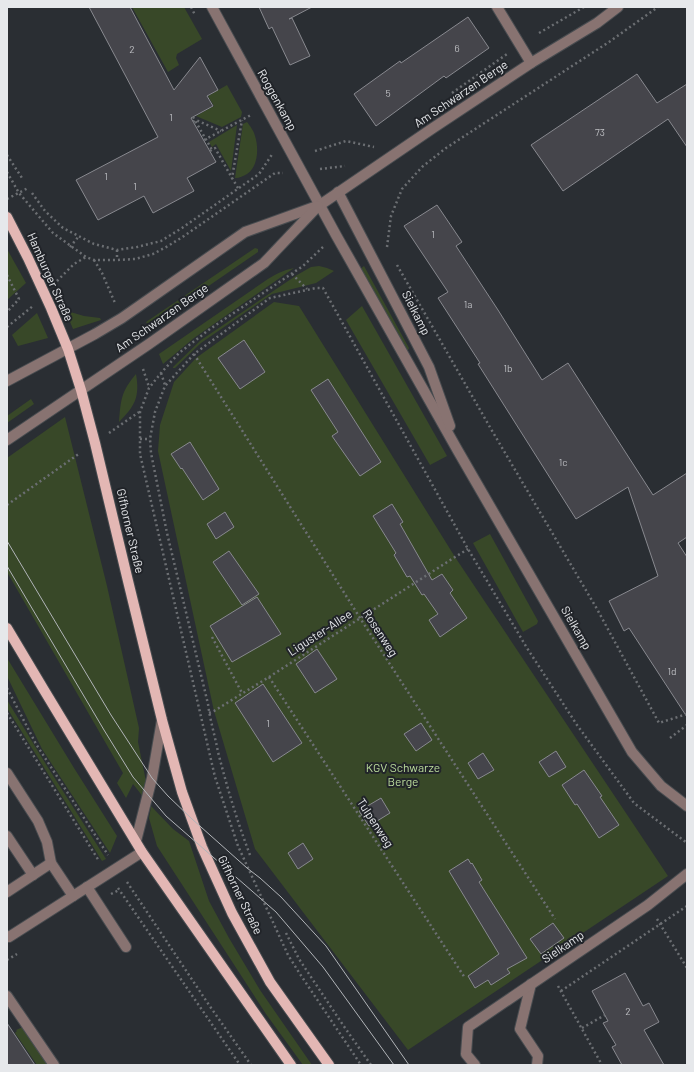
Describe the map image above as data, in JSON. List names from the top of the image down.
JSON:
{
  "streets": {
    "main road": ["Hamburger Straße", "Gifhorner Straße"],
    "street": ["Am Schwarzen Berge", "Roggenkamp", "Sielkamp"],
    "path": ["Liguster-Allee", "Rosenweg", "Tulpenweg"]
  },
  "crossings": [
    ["Am Schwarzen Berge", "Roggenkamp"],
    ["Am Schwarzen Berge", "Hamburger Straße"],
    ["Am Schwarzen Berge", "Sielkamp"],
    ["Am Schwarzen Berge", "Gifhorner Straße"],
    ["Roggenkamp", "Sielkamp"],
    ["Hamburger Straße", "Gifhorner Straße"],
    ["Liguster-Allee", "Rosenweg"],
    ["Liguster-Allee", "Tulpenweg"]
  ],
  "parks": ["KGV Schwarze Berge"],
  "house_numbers": [
    "6",
    "2",
    "5",
    "1",
    "73",
    "1",
    "1",
    "1",
    "1a",
    "1b",
    "1c",
    "1d",
    "1",
    "2"
  ]
}
